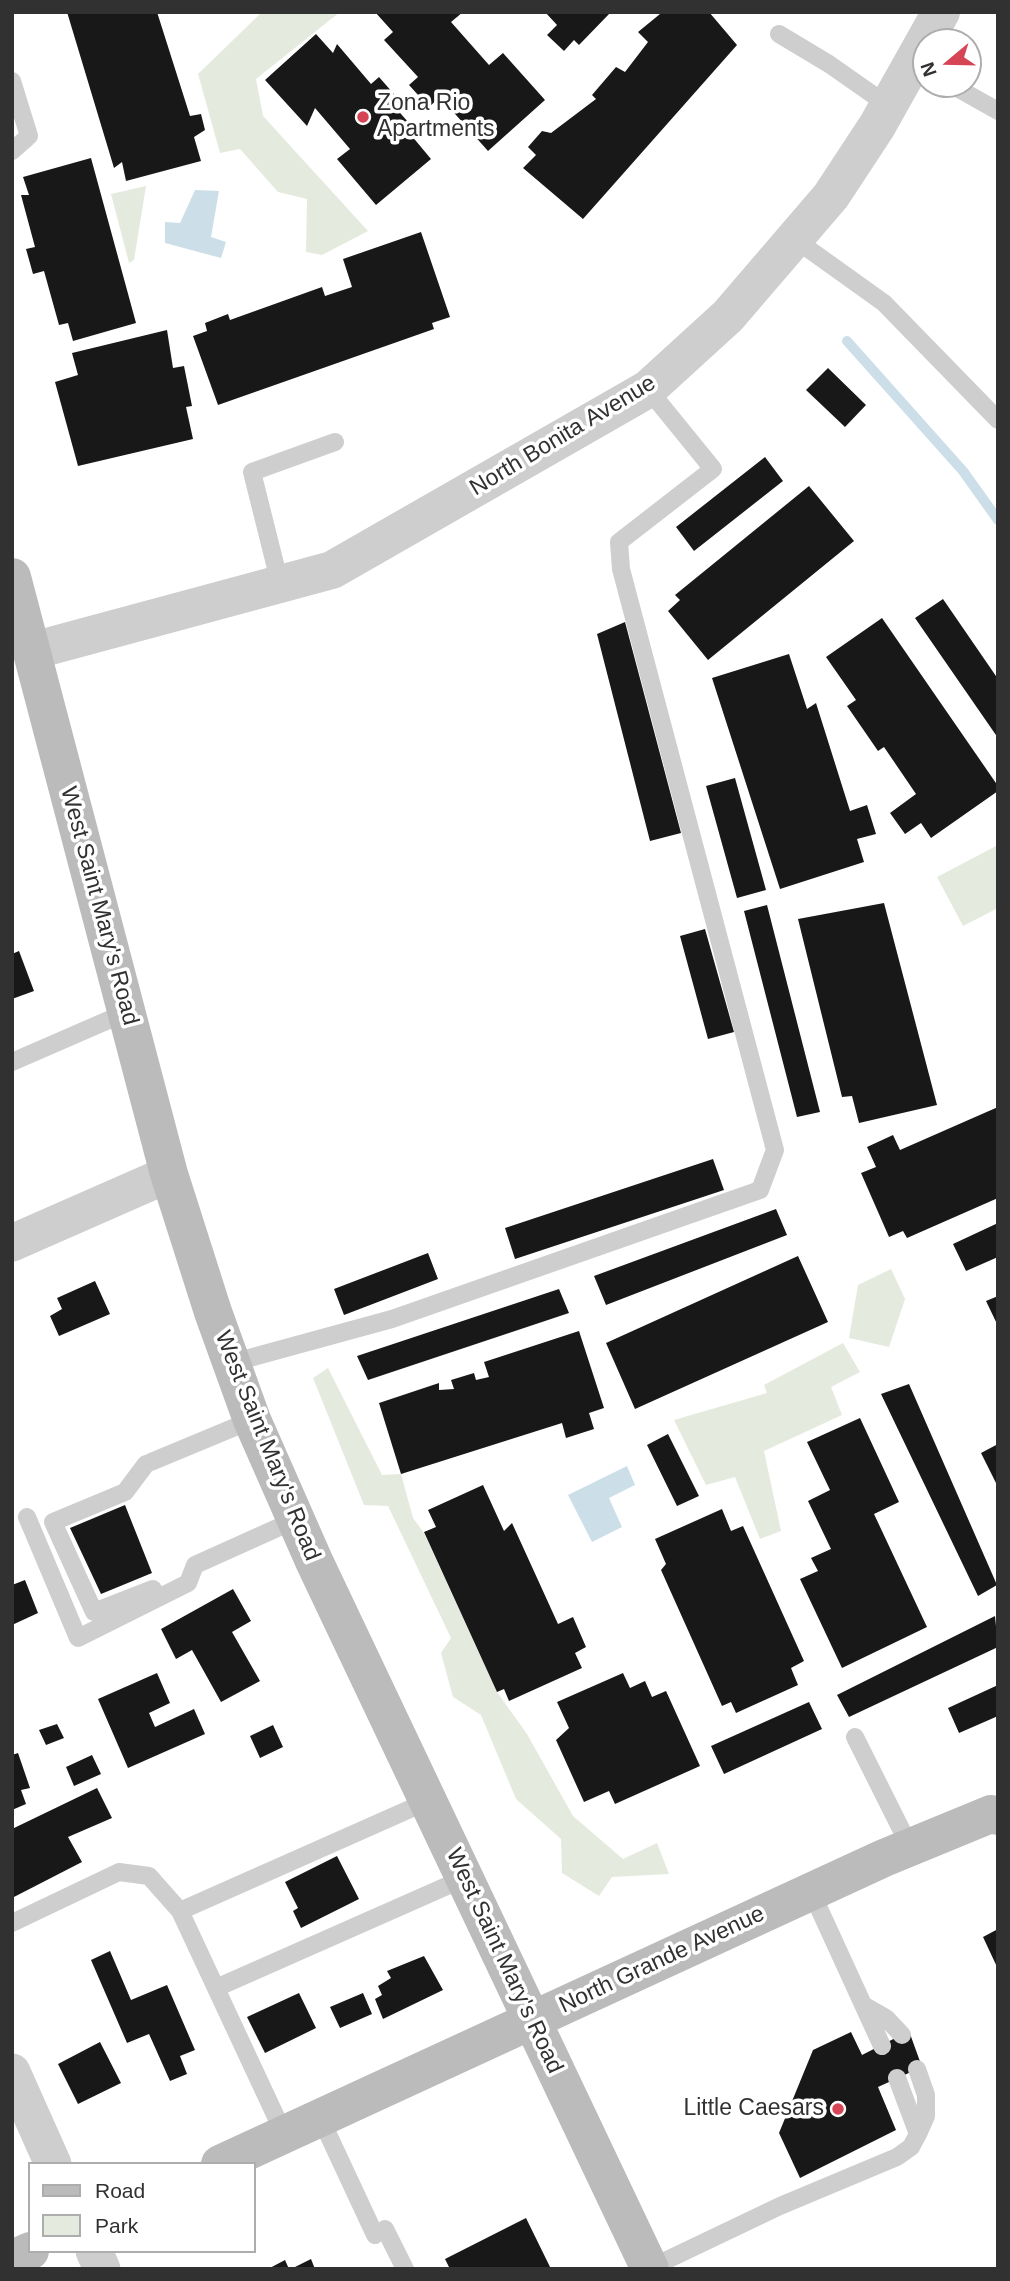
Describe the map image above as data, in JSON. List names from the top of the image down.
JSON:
{
  "streets": {
    "main road": ["West Saint Mary's Road", "North Grande Avenue"],
    "street": ["North Bonita Avenue"]
  },
  "crossings": [
    ["North Bonita Avenue", "West Saint Mary's Road"],
    ["West Saint Mary's Road", "North Grande Avenue"]
  ],
  "places": ["Zona Rio Apartments", "Little Caesars"],
  "legend": ["Road", "Park"],
  "north": "left"
}
